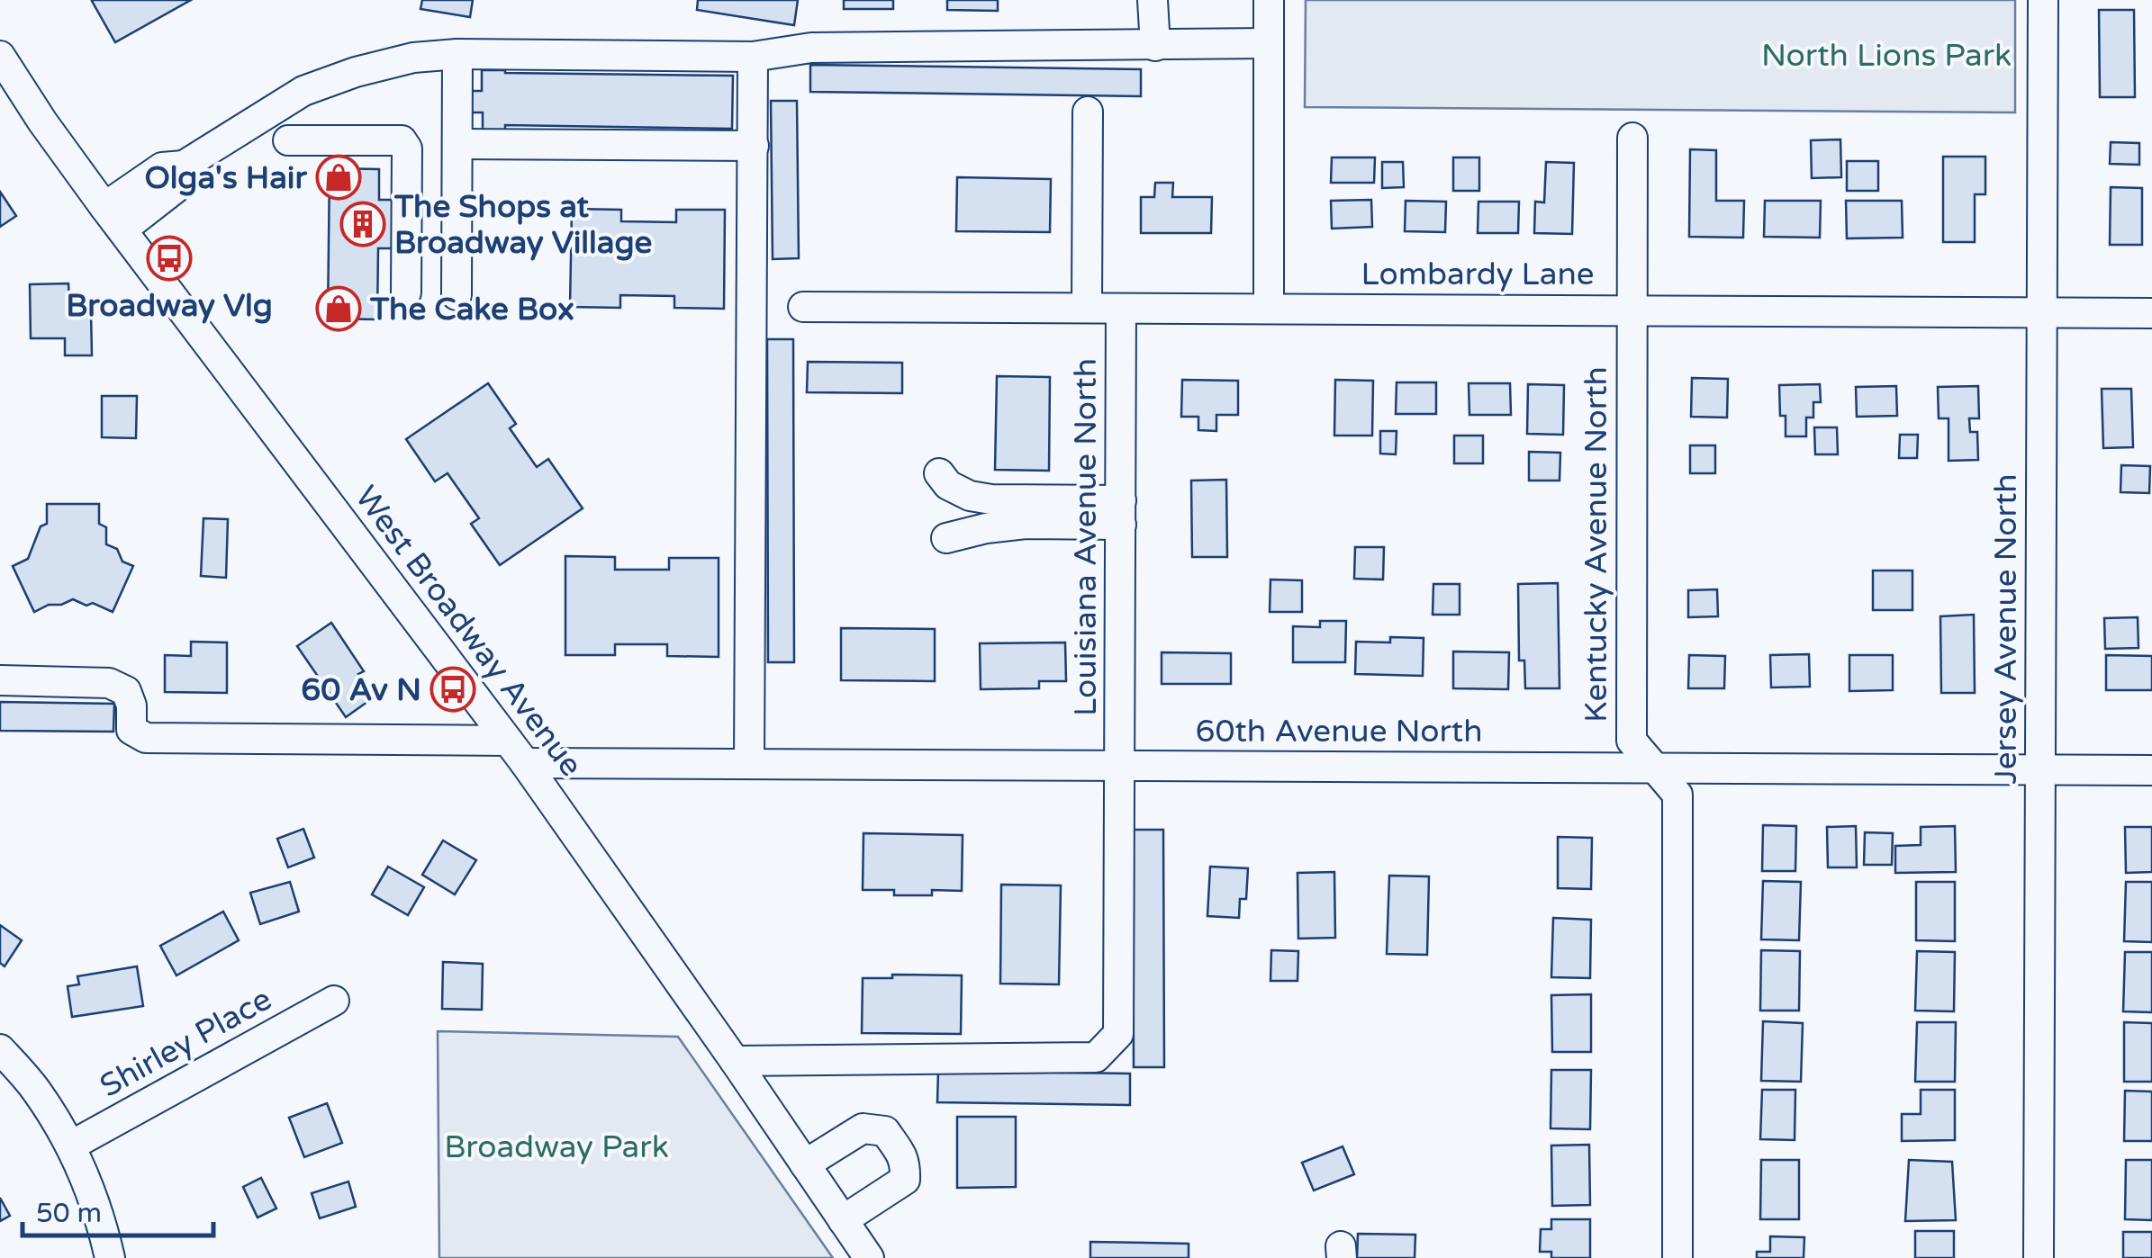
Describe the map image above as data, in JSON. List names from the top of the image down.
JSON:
{
  "streets": {
    "street": [
      "Lombardy Lane",
      "Louisiana Avenue North",
      "Kentucky Avenue North",
      "Jersey Avenue North",
      "West Broadway Avenue",
      "60th Avenue North",
      "Shirley Place"
    ]
  },
  "crossings": [
    ["Lombardy Lane", "Louisiana Avenue North"],
    ["Lombardy Lane", "Kentucky Avenue North"],
    ["Lombardy Lane", "Jersey Avenue North"],
    ["Louisiana Avenue North", "West Broadway Avenue"],
    ["Louisiana Avenue North", "60th Avenue North"],
    ["Kentucky Avenue North", "60th Avenue North"],
    ["Jersey Avenue North", "60th Avenue North"],
    ["West Broadway Avenue", "60th Avenue North"]
  ],
  "parks": ["North Lions Park", "Broadway Park"],
  "places": {
    "shop": ["Olga's Hair", "The Cake Box"],
    "building": ["The Shops at Broadway Village"],
    "bus stop": ["Broadway Vlg", "60 Av N"]
  },
  "scale_bar": "50 m"
}
